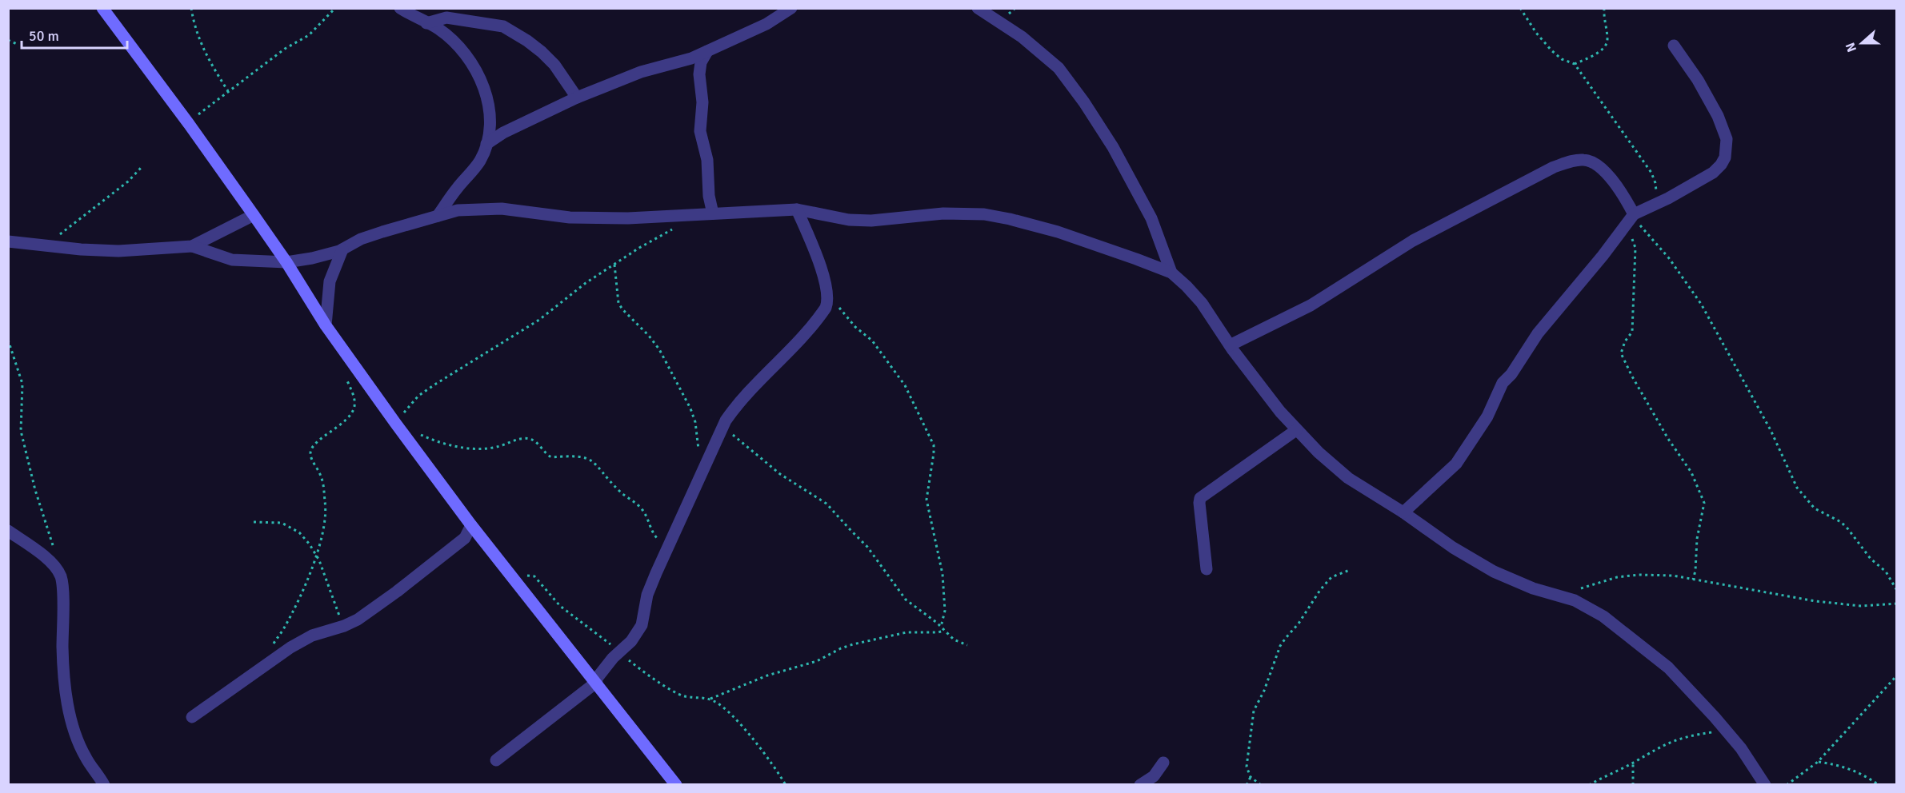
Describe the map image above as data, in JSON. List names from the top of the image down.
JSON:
{
  "scale_bar": "50 m",
  "north": "left"
}
